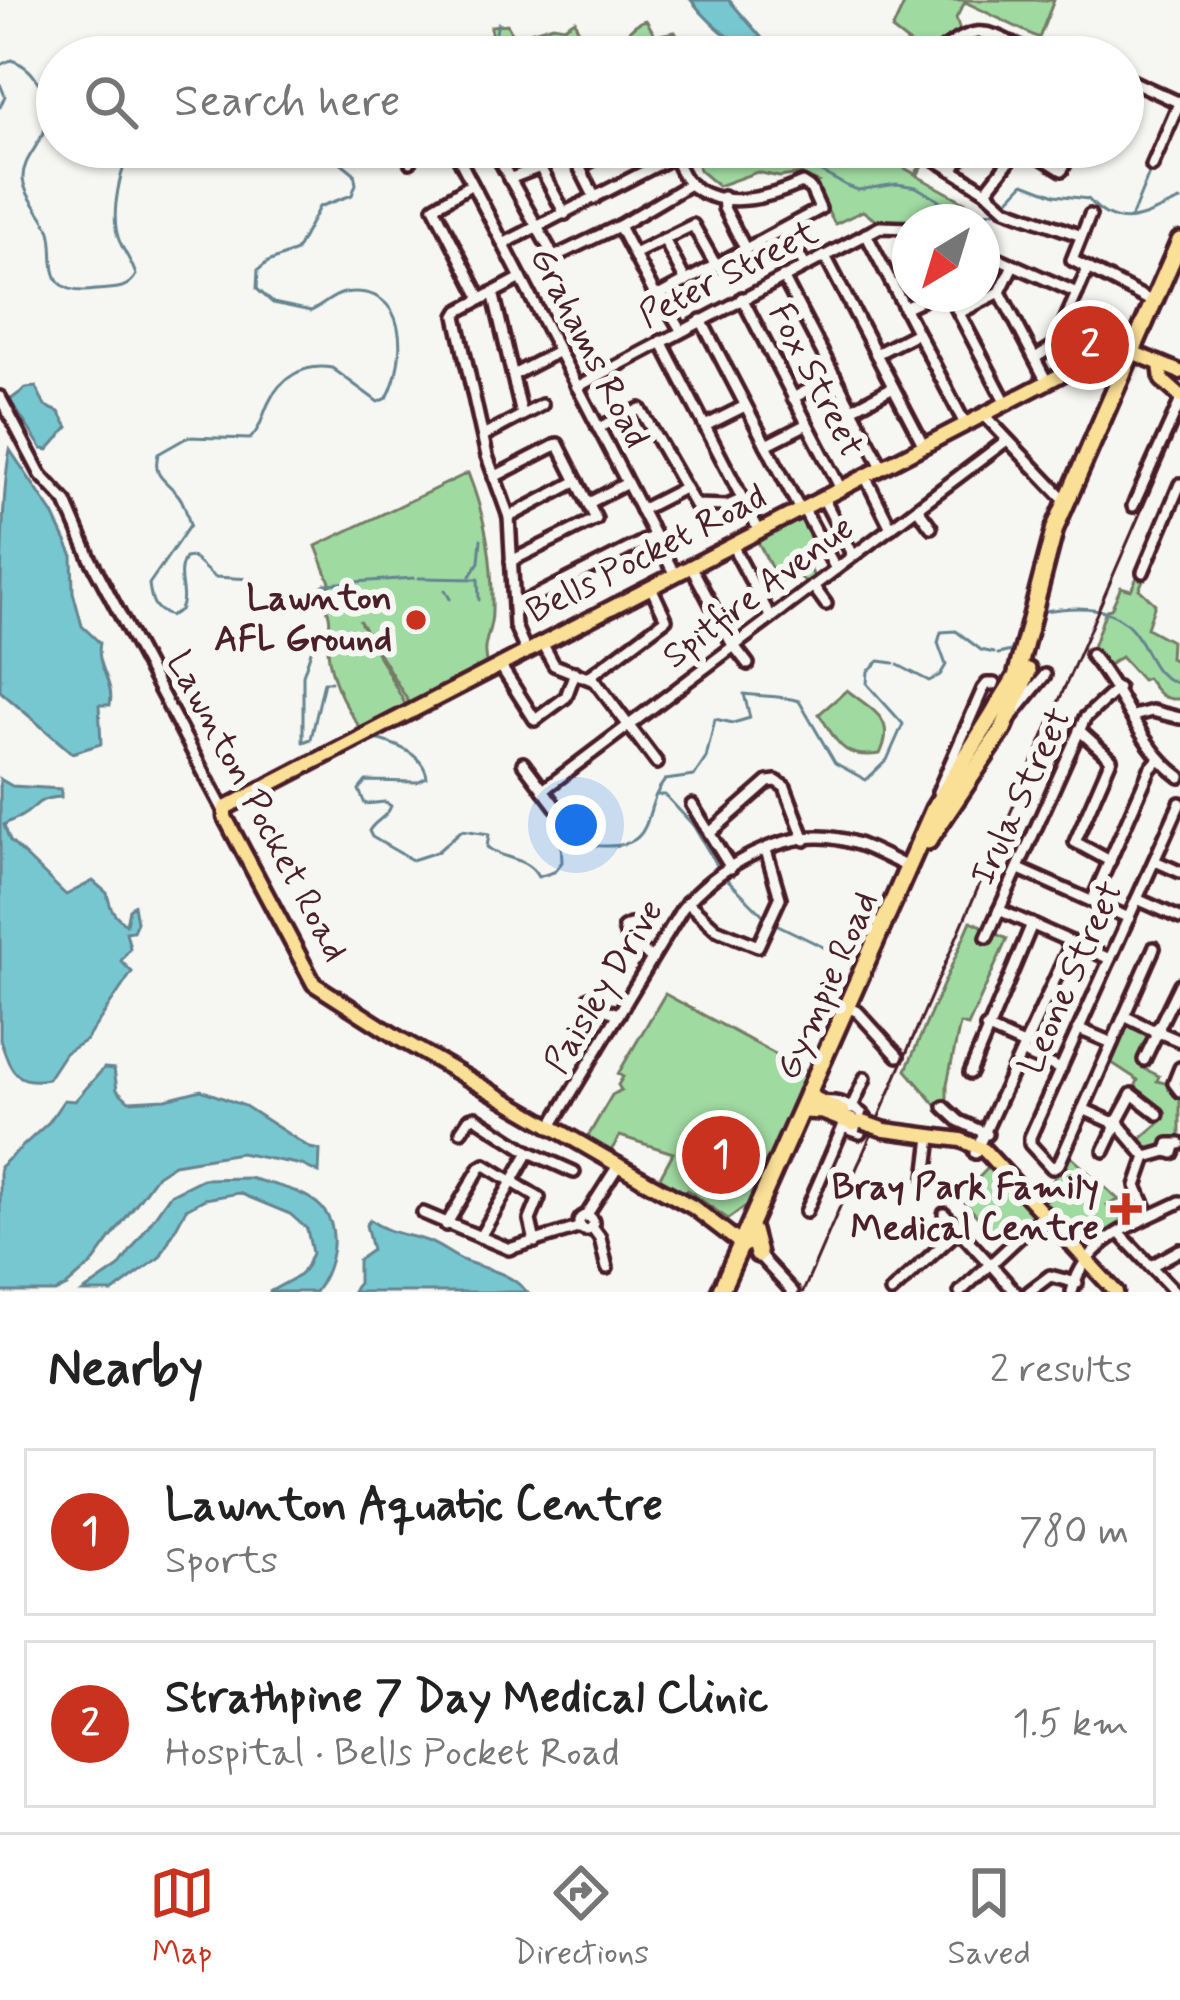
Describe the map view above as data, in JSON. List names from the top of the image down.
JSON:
{
  "streets": {
    "highway": ["Gympie Road"],
    "main road": ["Bells Pocket Road", "Lawnton Pocket Road"],
    "street": [
      "Peter Street",
      "Grahams Road",
      "Fox Street",
      "Spitfire Avenue",
      "Irula Street",
      "Leone Street",
      "Paisley Drive"
    ]
  },
  "crossings": [
    ["Peter Street", "Grahams Road"],
    ["Peter Street", "Fox Street"],
    ["Grahams Road", "Bells Pocket Road"],
    ["Fox Street", "Bells Pocket Road"],
    ["Bells Pocket Road", "Lawnton Pocket Road"],
    ["Bells Pocket Road", "Gympie Road"],
    ["Lawnton Pocket Road", "Paisley Drive"],
    ["Gympie Road", "Paisley Drive"]
  ],
  "places": {
    "other": ["Lawnton AFL Ground"],
    "health": ["Bray Park Family Medical Centre"]
  },
  "north": "bottom left",
  "page": {
    "search": "Search here",
    "pins": ["2", "1"],
    "heading": ["Nearby", "2 results"],
    "list": [
      {
        "mark": "1",
        "name": "Lawnton Aquatic Centre",
        "note": "Sports",
        "value": "780 m"
      },
      {
        "mark": "2",
        "name": "Strathpine 7 Day Medical Clinic",
        "note": "Hospital · Bells Pocket Road",
        "value": "1.5 km"
      }
    ],
    "nav": ["Map", "Directions", "Saved"]
  }
}
